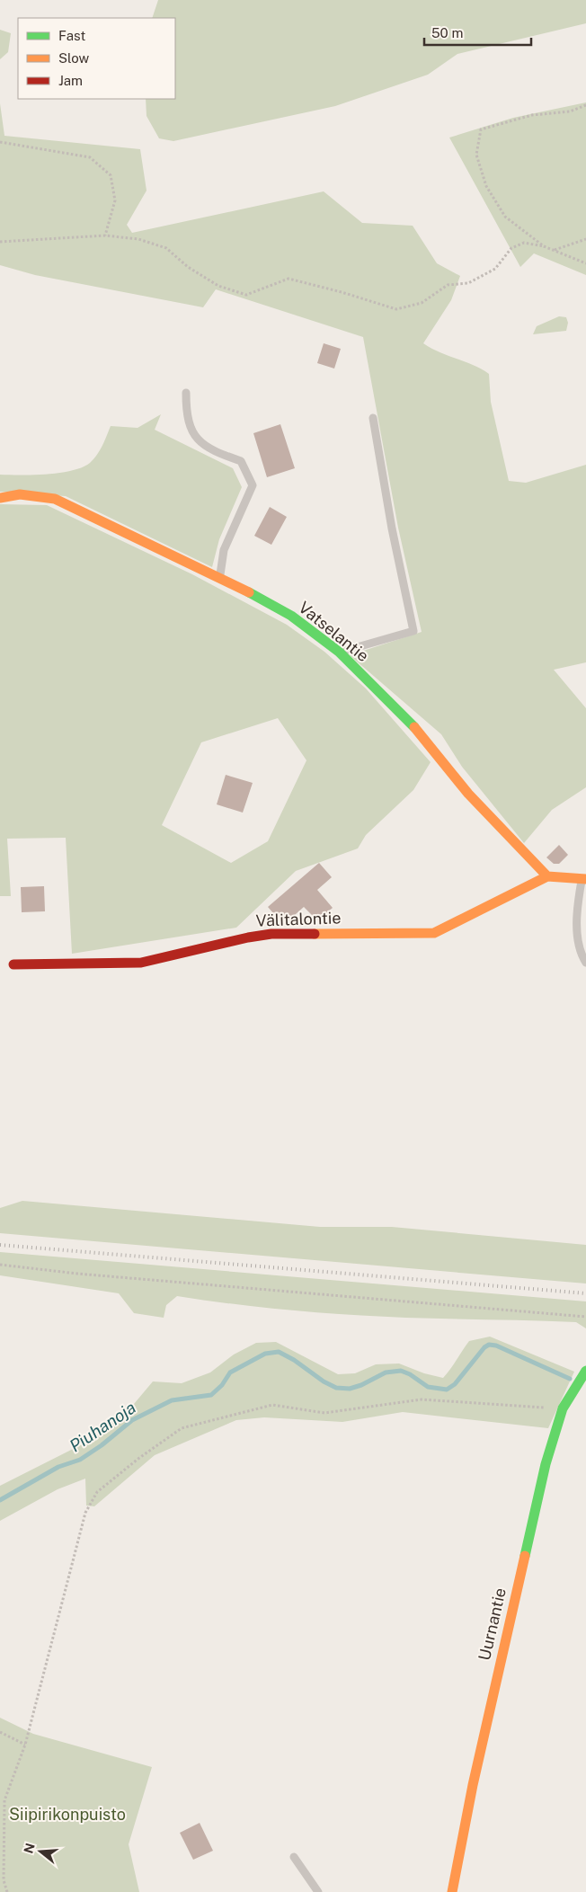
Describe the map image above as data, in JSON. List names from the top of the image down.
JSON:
{
  "streets": {
    "street": ["Vatselantie", "Välitalontie", "Uurnantie"]
  },
  "crossings": [
    ["Vatselantie", "Välitalontie"]
  ],
  "water": ["Piuhanoja"],
  "parks": ["Siipirikonpuisto"],
  "legend": ["Fast", "Slow", "Jam"],
  "scale_bar": "50 m",
  "north": "left"
}
